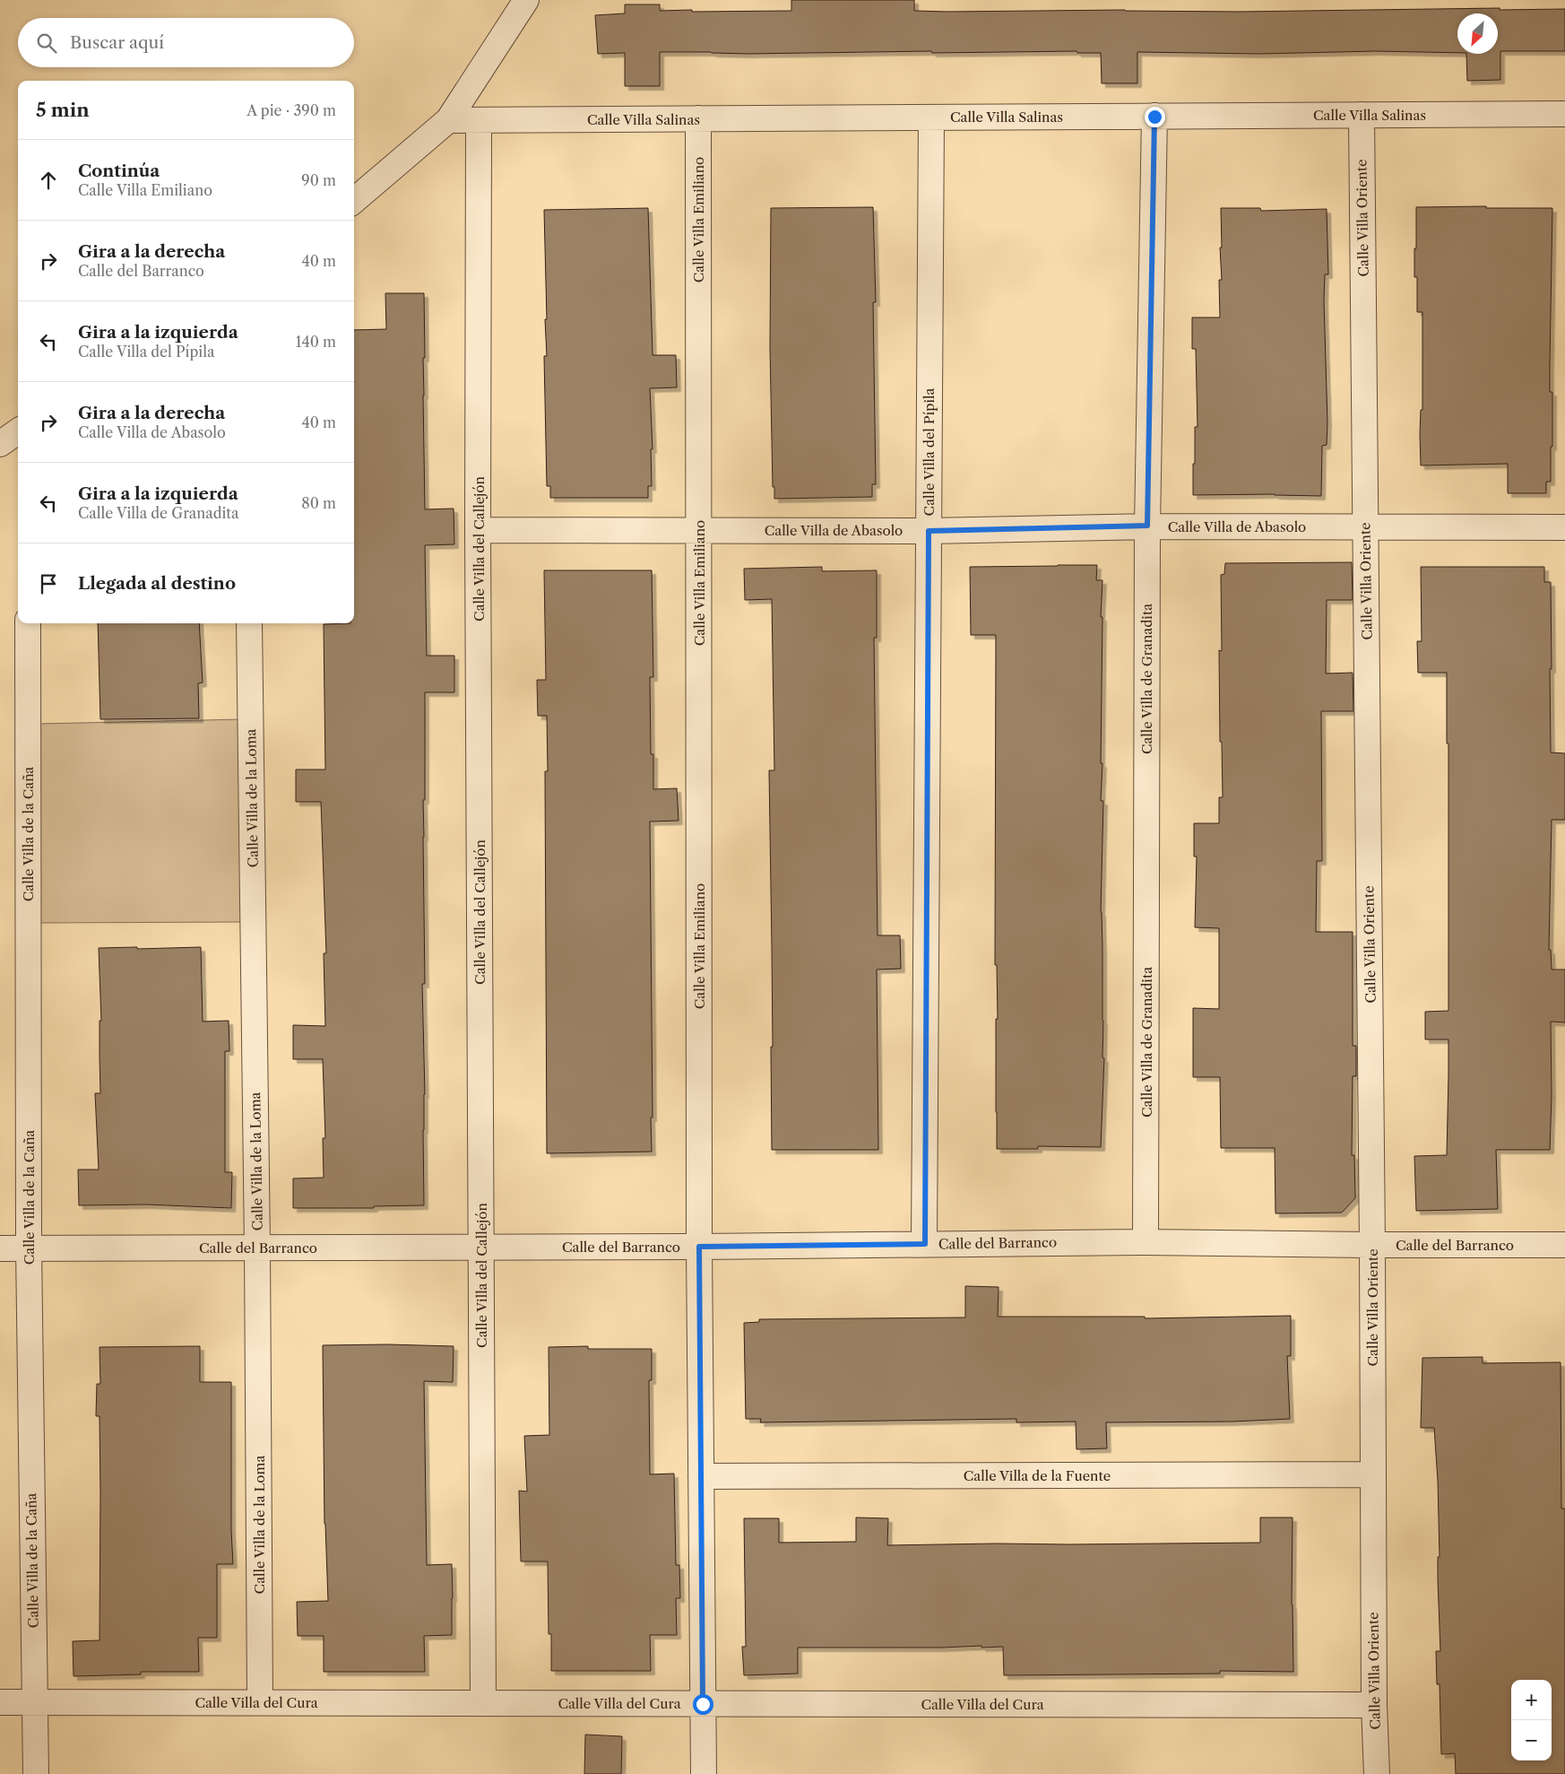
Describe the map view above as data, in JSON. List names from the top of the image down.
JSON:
{
  "streets": {
    "street": [
      "Calle Villa Salinas",
      "Calle Villa Oriente",
      "Calle Villa Emiliano",
      "Calle Villa del Pípila",
      "Calle Villa de Abasolo",
      "Calle Villa del Callejón",
      "Calle Villa de Granadita",
      "Calle Villa de la Loma",
      "Calle Villa de la Caña",
      "Calle del Barranco",
      "Calle Villa de la Fuente",
      "Calle Villa del Cura"
    ]
  },
  "crossings": [
    ["Calle Villa Salinas", "Calle Villa Oriente"],
    ["Calle Villa Salinas", "Calle Villa Emiliano"],
    ["Calle Villa Salinas", "Calle Villa del Pípila"],
    ["Calle Villa Salinas", "Calle Villa del Callejón"],
    ["Calle Villa Salinas", "Calle Villa de Granadita"],
    ["Calle Villa Oriente", "Calle Villa de Abasolo"],
    ["Calle Villa Oriente", "Calle del Barranco"],
    ["Calle Villa Oriente", "Calle Villa de la Fuente"],
    ["Calle Villa Oriente", "Calle Villa del Cura"],
    ["Calle Villa Emiliano", "Calle Villa de Abasolo"],
    ["Calle Villa Emiliano", "Calle del Barranco"],
    ["Calle Villa Emiliano", "Calle Villa de la Fuente"],
    ["Calle Villa Emiliano", "Calle Villa del Cura"],
    ["Calle Villa del Pípila", "Calle Villa de Abasolo"],
    ["Calle Villa del Pípila", "Calle del Barranco"],
    ["Calle Villa de Abasolo", "Calle Villa del Callejón"],
    ["Calle Villa de Abasolo", "Calle Villa de Granadita"],
    ["Calle Villa del Callejón", "Calle del Barranco"],
    ["Calle Villa del Callejón", "Calle Villa del Cura"],
    ["Calle Villa de Granadita", "Calle del Barranco"],
    ["Calle Villa de la Loma", "Calle del Barranco"],
    ["Calle Villa de la Loma", "Calle Villa del Cura"],
    ["Calle Villa de la Caña", "Calle del Barranco"],
    ["Calle Villa de la Caña", "Calle Villa del Cura"]
  ],
  "north": "bottom left",
  "page": {
    "search": "Buscar aquí",
    "heading": ["5 min", "A pie · 390 m"],
    "list": [
      ["Continúa", "Calle Villa Emiliano", "90 m"],
      ["Gira a la derecha", "Calle del Barranco", "40 m"],
      ["Gira a la izquierda", "Calle Villa del Pípila", "140 m"],
      ["Gira a la derecha", "Calle Villa de Abasolo", "40 m"],
      ["Gira a la izquierda", "Calle Villa de Granadita", "80 m"],
      "Llegada al destino"
    ],
    "map_buttons": ["+", "−"]
  }
}
